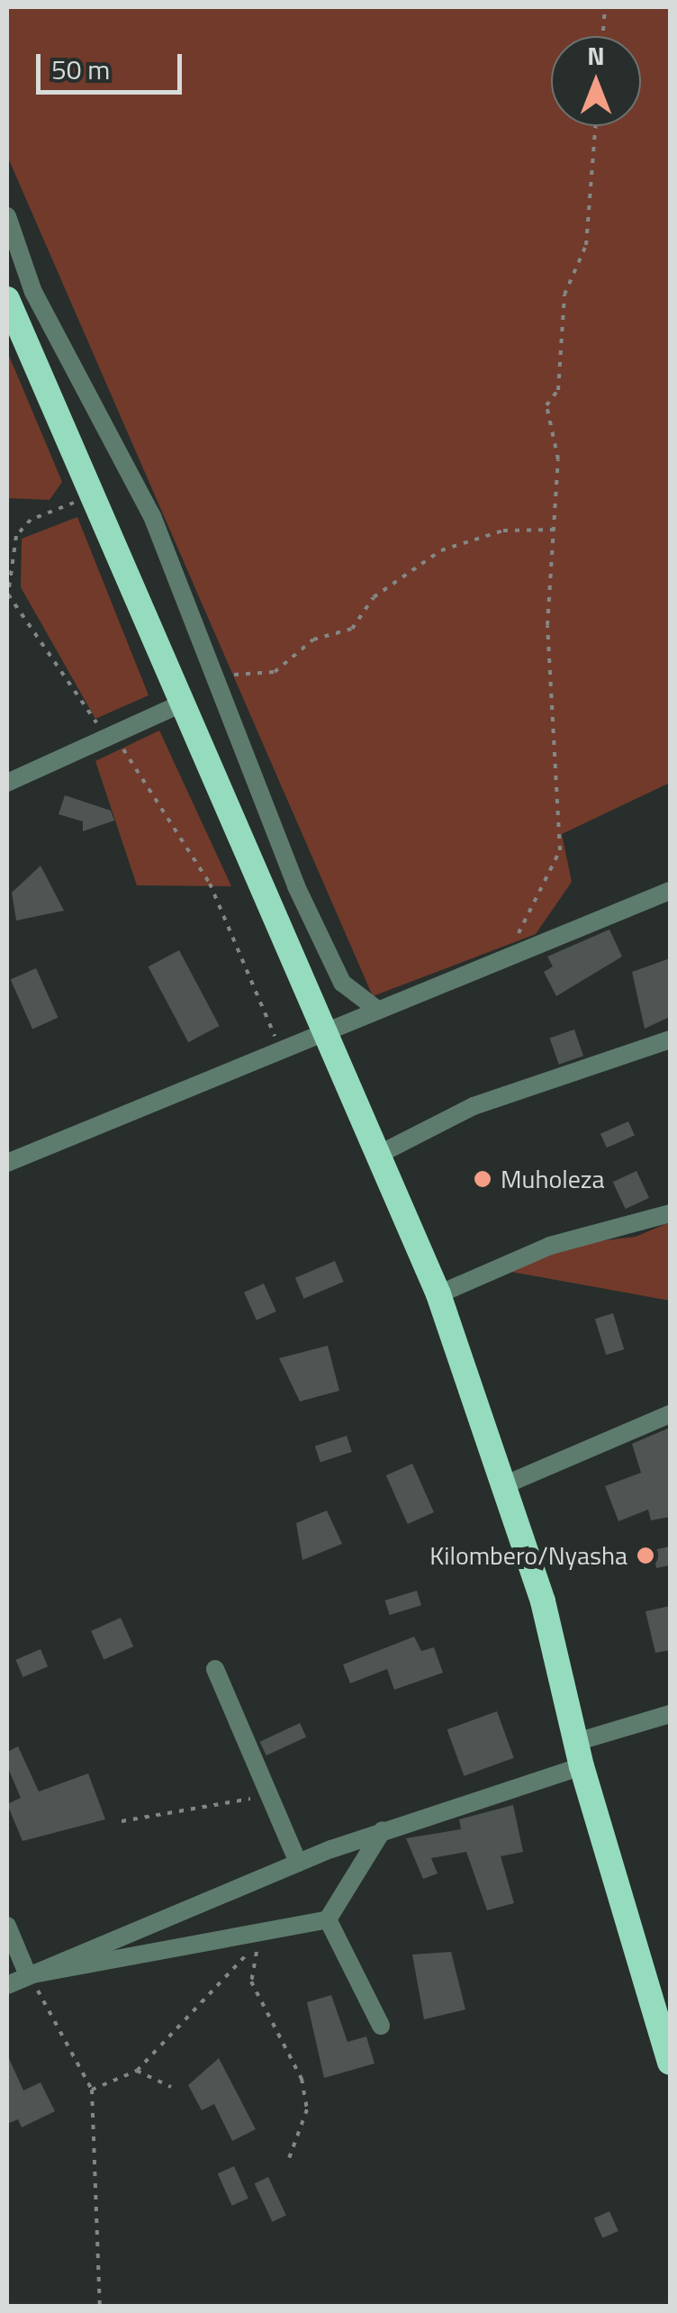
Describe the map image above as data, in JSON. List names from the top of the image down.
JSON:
{
  "places": ["Muholeza", "Kilombero/Nyasha"],
  "scale_bar": "50 m",
  "north": "top"
}
